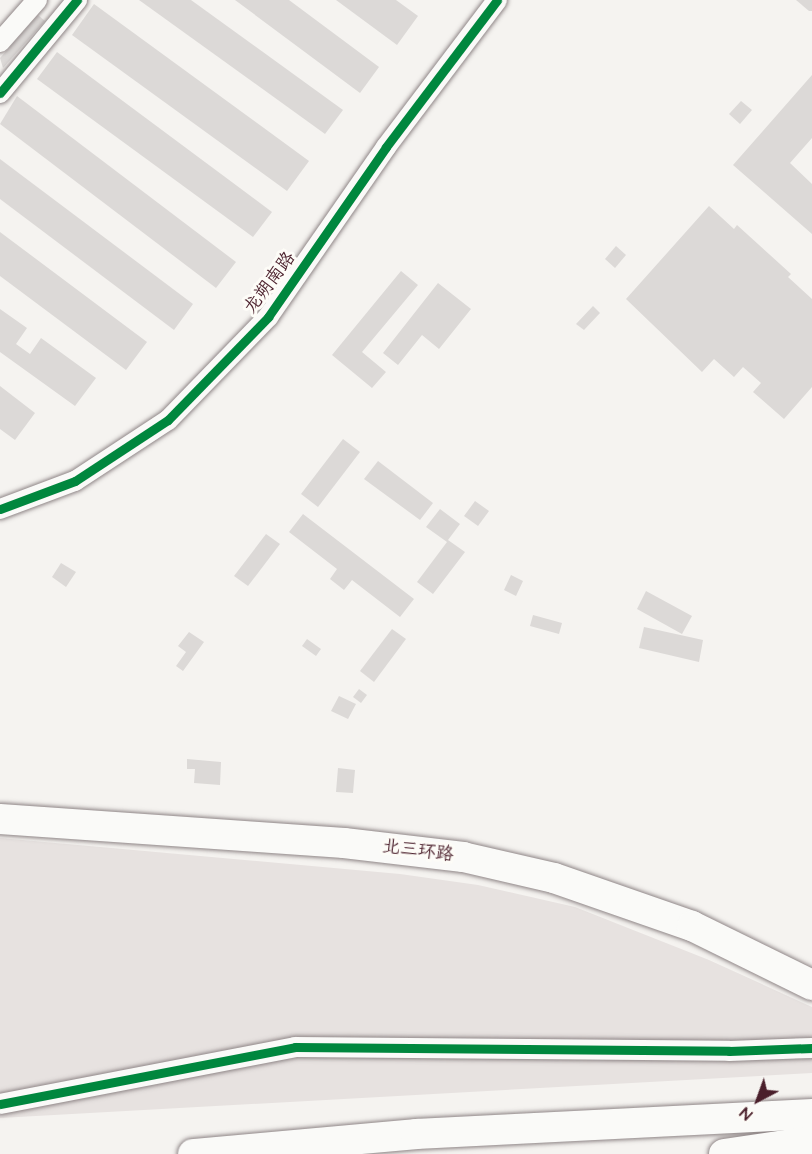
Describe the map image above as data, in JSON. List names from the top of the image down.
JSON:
{
  "streets": {
    "highway": ["北三环路"],
    "street": ["龙朔南路"]
  },
  "north": "bottom left"
}
